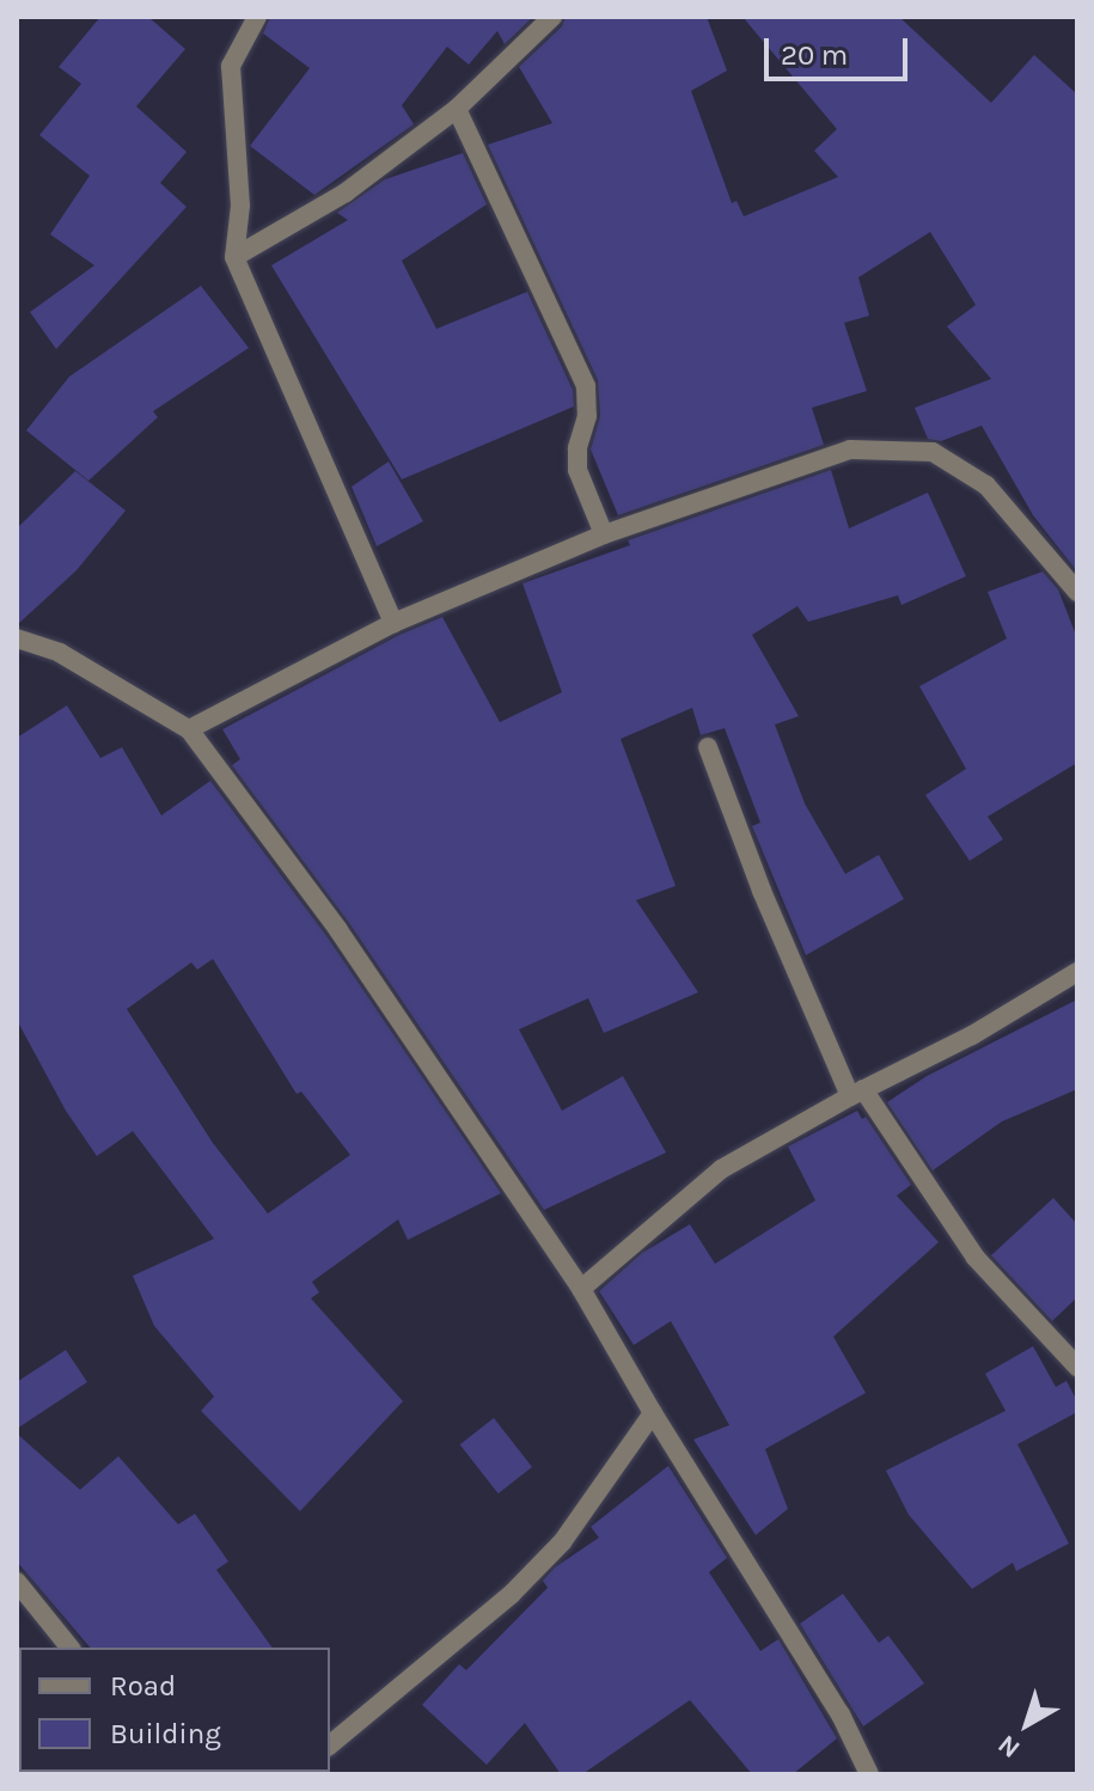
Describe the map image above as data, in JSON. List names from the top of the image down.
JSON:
{
  "legend": ["Road", "Building"],
  "scale_bar": "20 m",
  "north": "bottom left"
}
